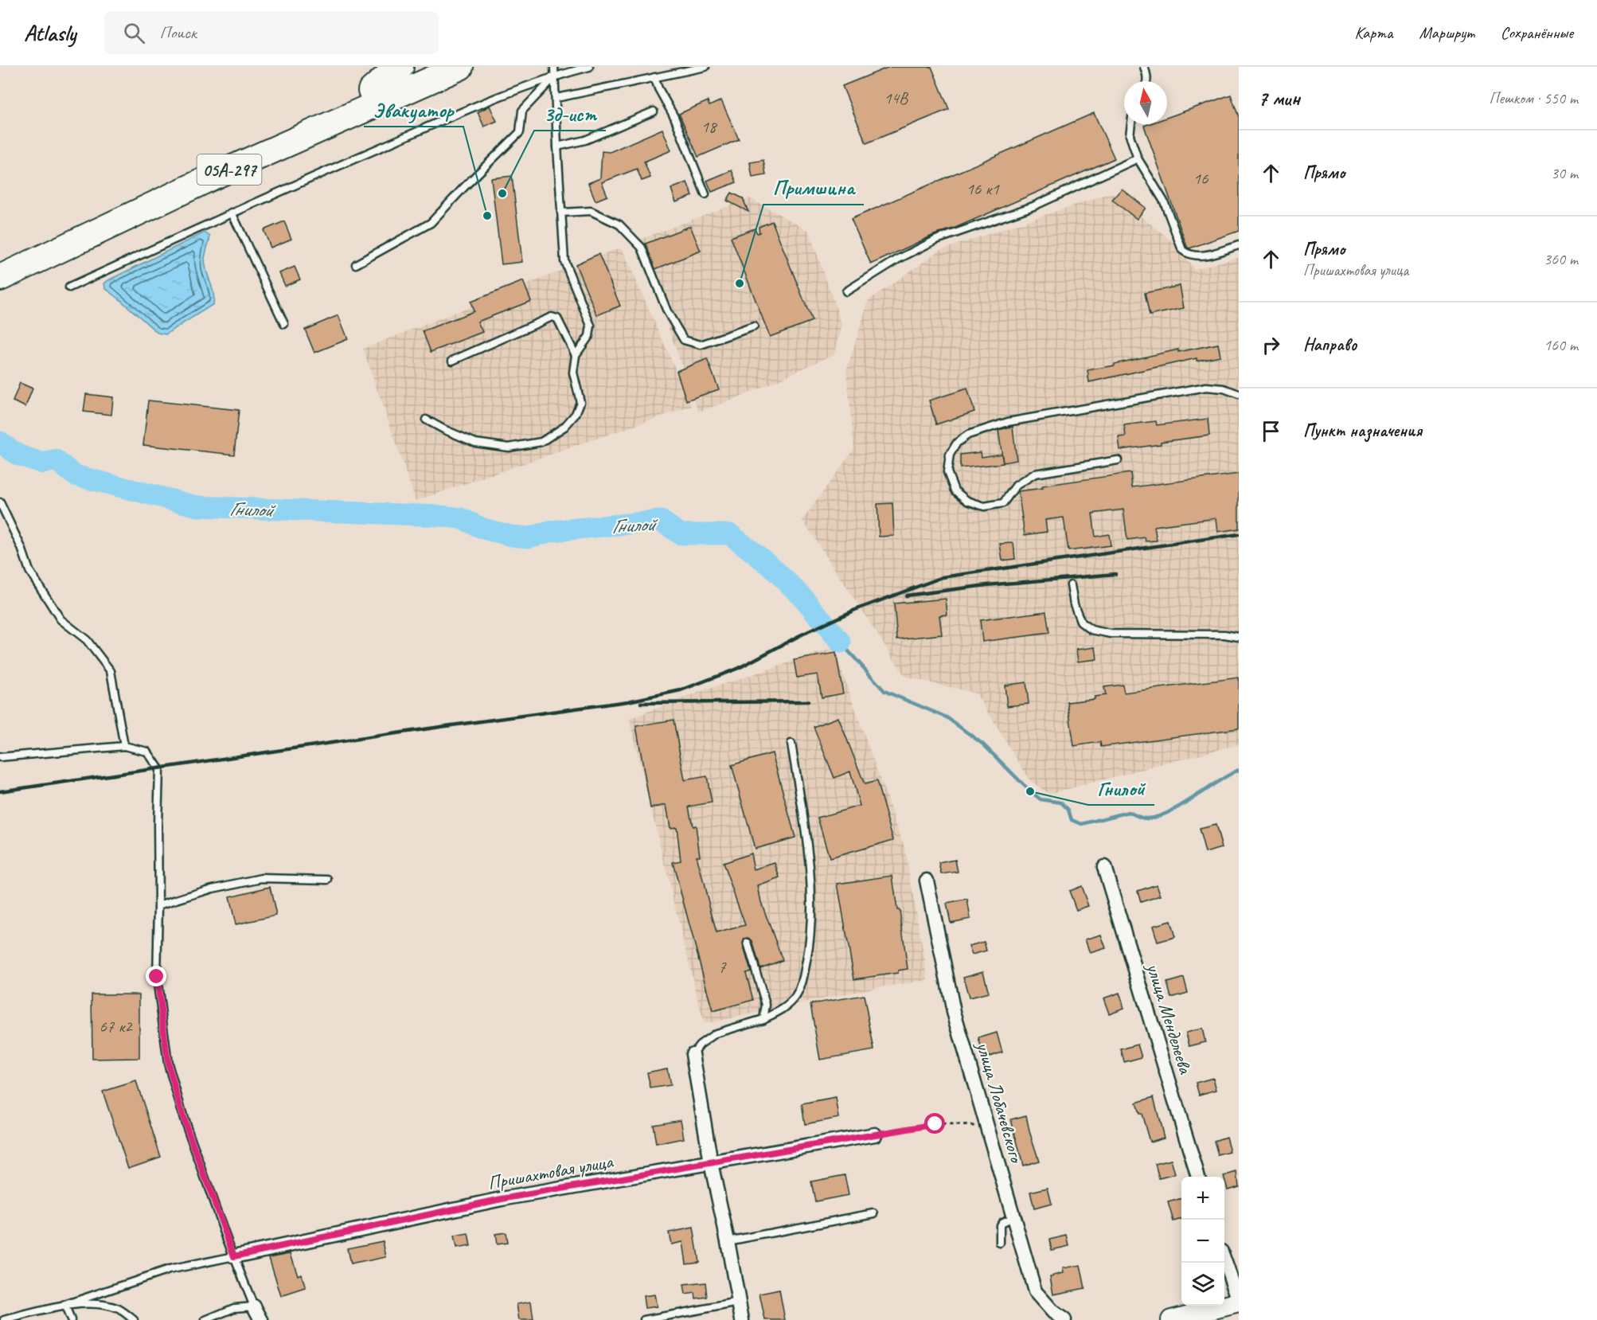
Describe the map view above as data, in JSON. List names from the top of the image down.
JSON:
{
  "streets": {
    "highway": ["05А-297"],
    "street": ["улица Менделеева", "улица Лобачевского", "Пришахтовая улица"]
  },
  "water": ["Гнилой"],
  "places": [
    "3д-ист",
    "Эвакуатор",
    "Примшина",
    "Гнилой"
  ],
  "house_numbers": [
    "14В",
    "18",
    "16",
    "16 к1",
    "7",
    "67 к2"
  ],
  "north": "top",
  "page": {
    "header": "Atlasly",
    "search": "Поиск",
    "nav": ["Карта", "Маршрут", "Сохранённые"],
    "heading": ["7 мин", "Пешком · 550 m"],
    "list": [
      ["Прямо", "30 m"],
      ["Прямо", "Пришахтовая улица", "360 m"],
      ["Направо", "160 m"],
      "Пункт назначения"
    ],
    "map_buttons": ["+", "−"]
  }
}
